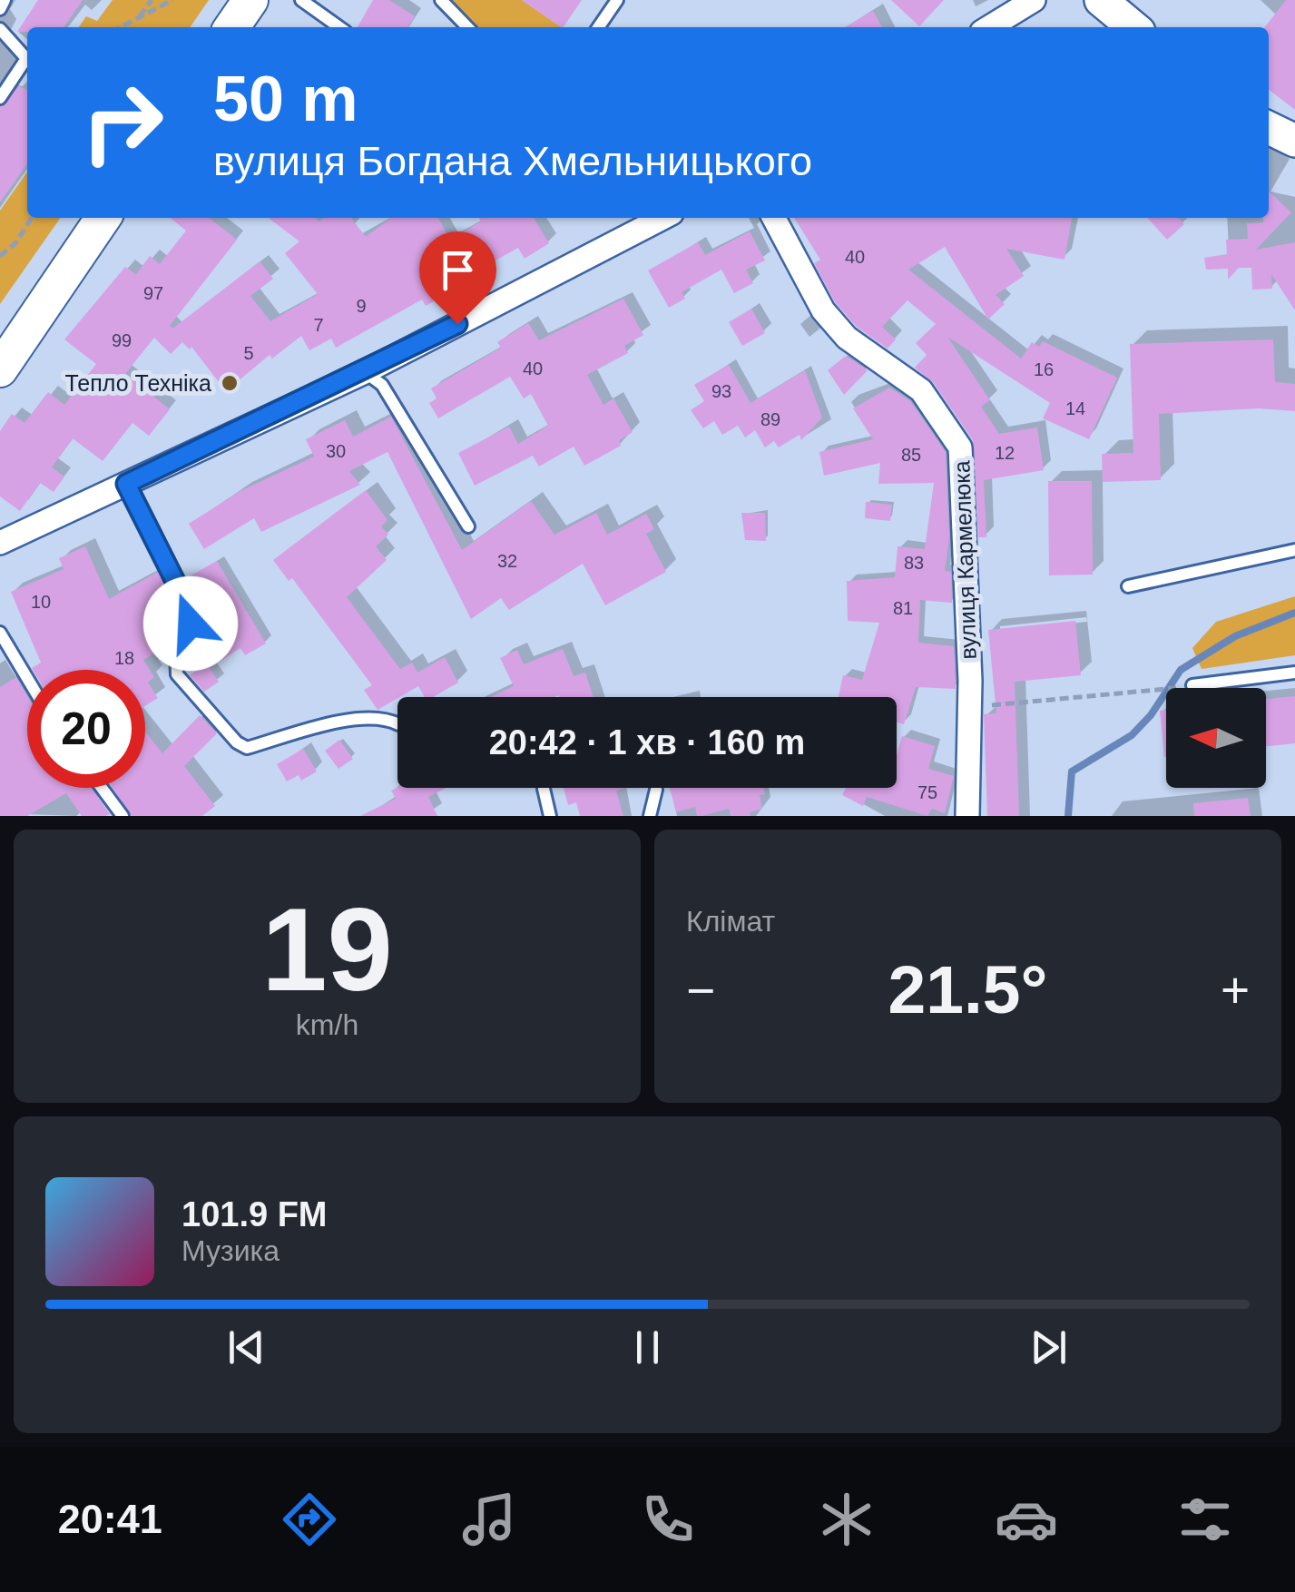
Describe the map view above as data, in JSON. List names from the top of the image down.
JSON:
{
  "streets": {
    "street": ["вулиця Кармелюка"]
  },
  "places": ["Тепло Техніка"],
  "house_numbers": [
    "40",
    "97",
    "9",
    "7",
    "99",
    "5",
    "40",
    "16",
    "93",
    "14",
    "89",
    "30",
    "12",
    "85",
    "32",
    "83",
    "10",
    "81",
    "18",
    "75"
  ],
  "north": "left",
  "page": {
    "turn": ["50 m", "вулиця Богдана Хмельницького"],
    "limit": "20",
    "trip": "20:42 · 1 хв · 160 m",
    "tile": [
      ["19", "km/h"],
      "Клімат"
    ],
    "heat": ["−", "21.5°", "+"],
    "song": ["101.9 FM", "Музика"],
    "tabs": "20:41"
  }
}
